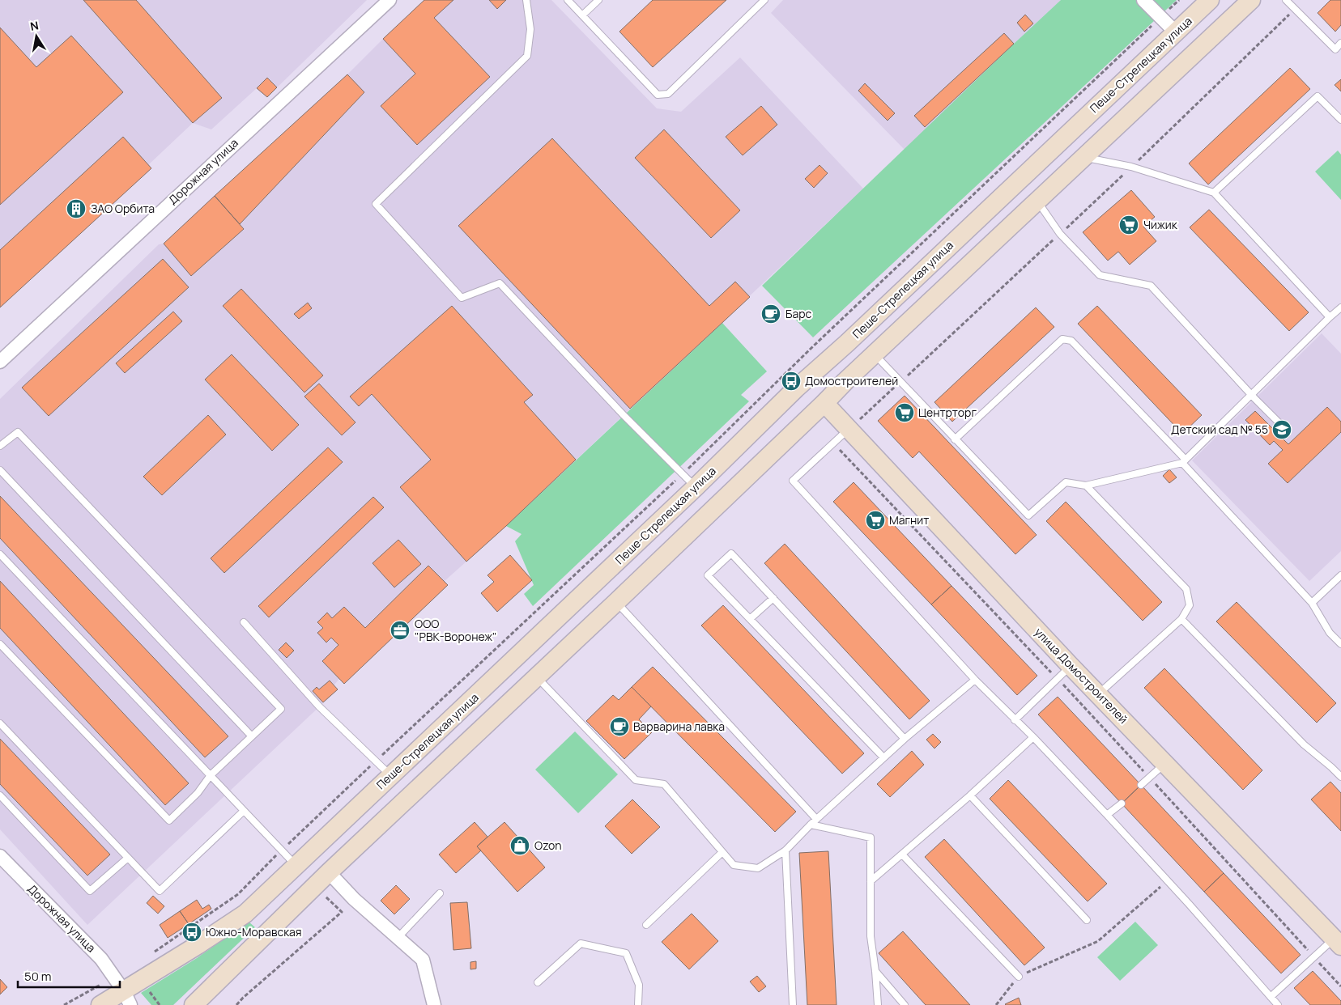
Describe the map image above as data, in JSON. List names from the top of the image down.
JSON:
{
  "streets": {
    "main road": ["Пеше-Стрелецкая улица", "улица Домостроителей"],
    "street": ["Дорожная улица"]
  },
  "crossings": [
    ["Пеше-Стрелецкая улица", "Дорожная улица"]
  ],
  "places": {
    "building": ["ЗАО Орбита"],
    "supermarket": ["Чижик", "Центрторг", "Магнит"],
    "cafe": ["Барс", "Варварина лавка"],
    "bus stop": ["Домостроителей", "Южно-Моравская"],
    "school or university": ["Детский сад № 55"],
    "office": ["ООО \"РВК-Воронеж\""],
    "shop": ["Ozon"]
  },
  "scale_bar": "50 m",
  "north": "top"
}
